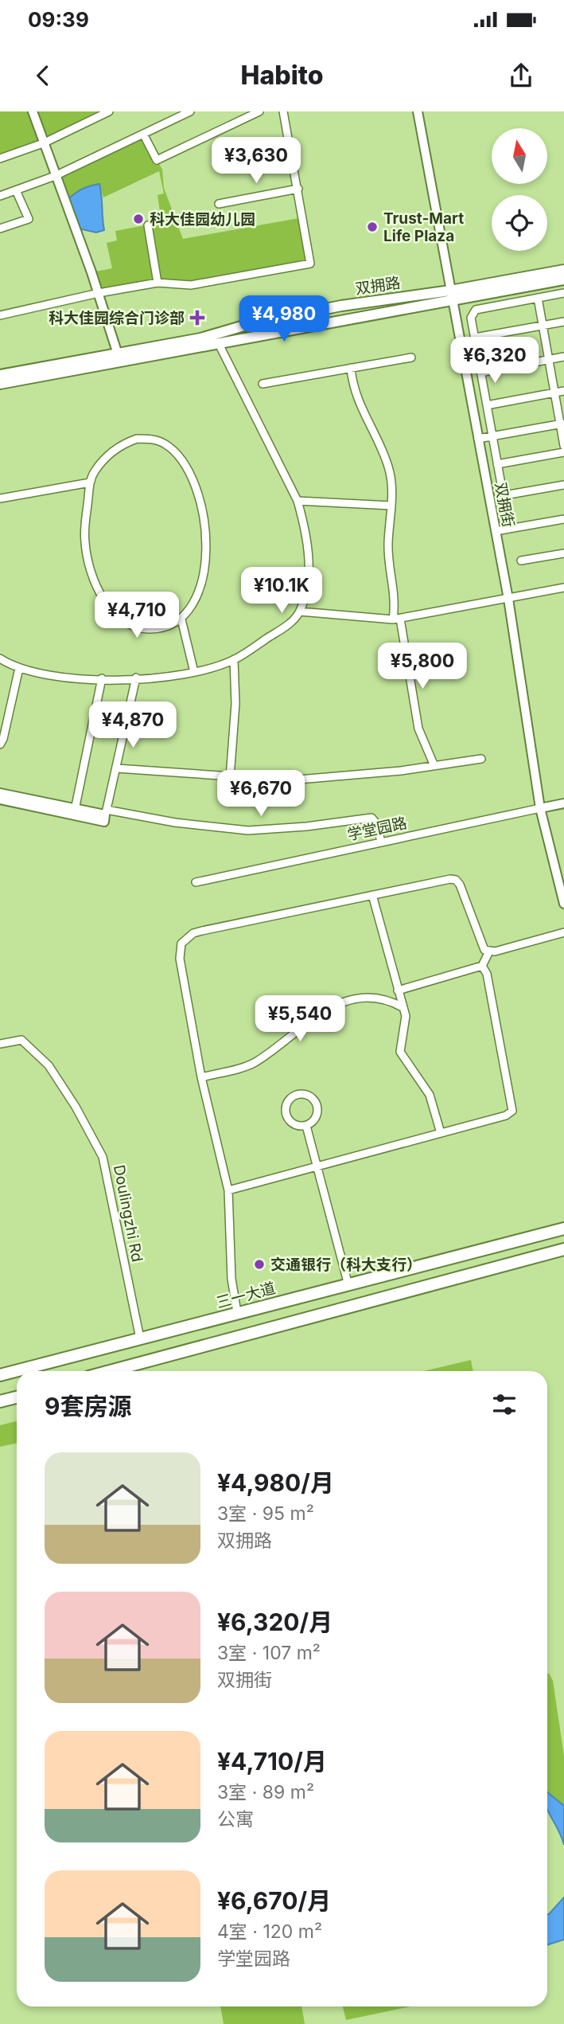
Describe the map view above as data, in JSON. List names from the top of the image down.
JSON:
{
  "streets": {
    "highway": ["三一大道"],
    "main road": ["双拥路"],
    "street": ["双拥街", "学堂园路", "Doulingzhi Rd"]
  },
  "crossings": [
    ["双拥路", "双拥街"],
    ["双拥街", "学堂园路"],
    ["Doulingzhi Rd", "三一大道"]
  ],
  "places": {
    "other": ["科大佳园幼儿园", "Trust-Mart Life Plaza", "交通银行（科大支行）"],
    "health": ["科大佳园综合门诊部"]
  },
  "north": "top",
  "page": {
    "status": "09:39",
    "header": "Habito",
    "price": [
      "¥3,630",
      "¥4,980",
      "¥6,320",
      "¥10.1K",
      "¥4,710",
      "¥5,800",
      "¥4,870",
      "¥6,670",
      "¥5,540"
    ],
    "heading": "9套房源",
    "list": [
      {
        "name": "¥4,980/月",
        "note": "3室 · 95 m² · 双拥路"
      },
      {
        "name": "¥6,320/月",
        "note": "3室 · 107 m² · 双拥街"
      },
      {
        "name": "¥4,710/月",
        "note": "3室 · 89 m² · 公寓"
      },
      {
        "name": "¥6,670/月",
        "note": "4室 · 120 m² · 学堂园路"
      }
    ]
  }
}
